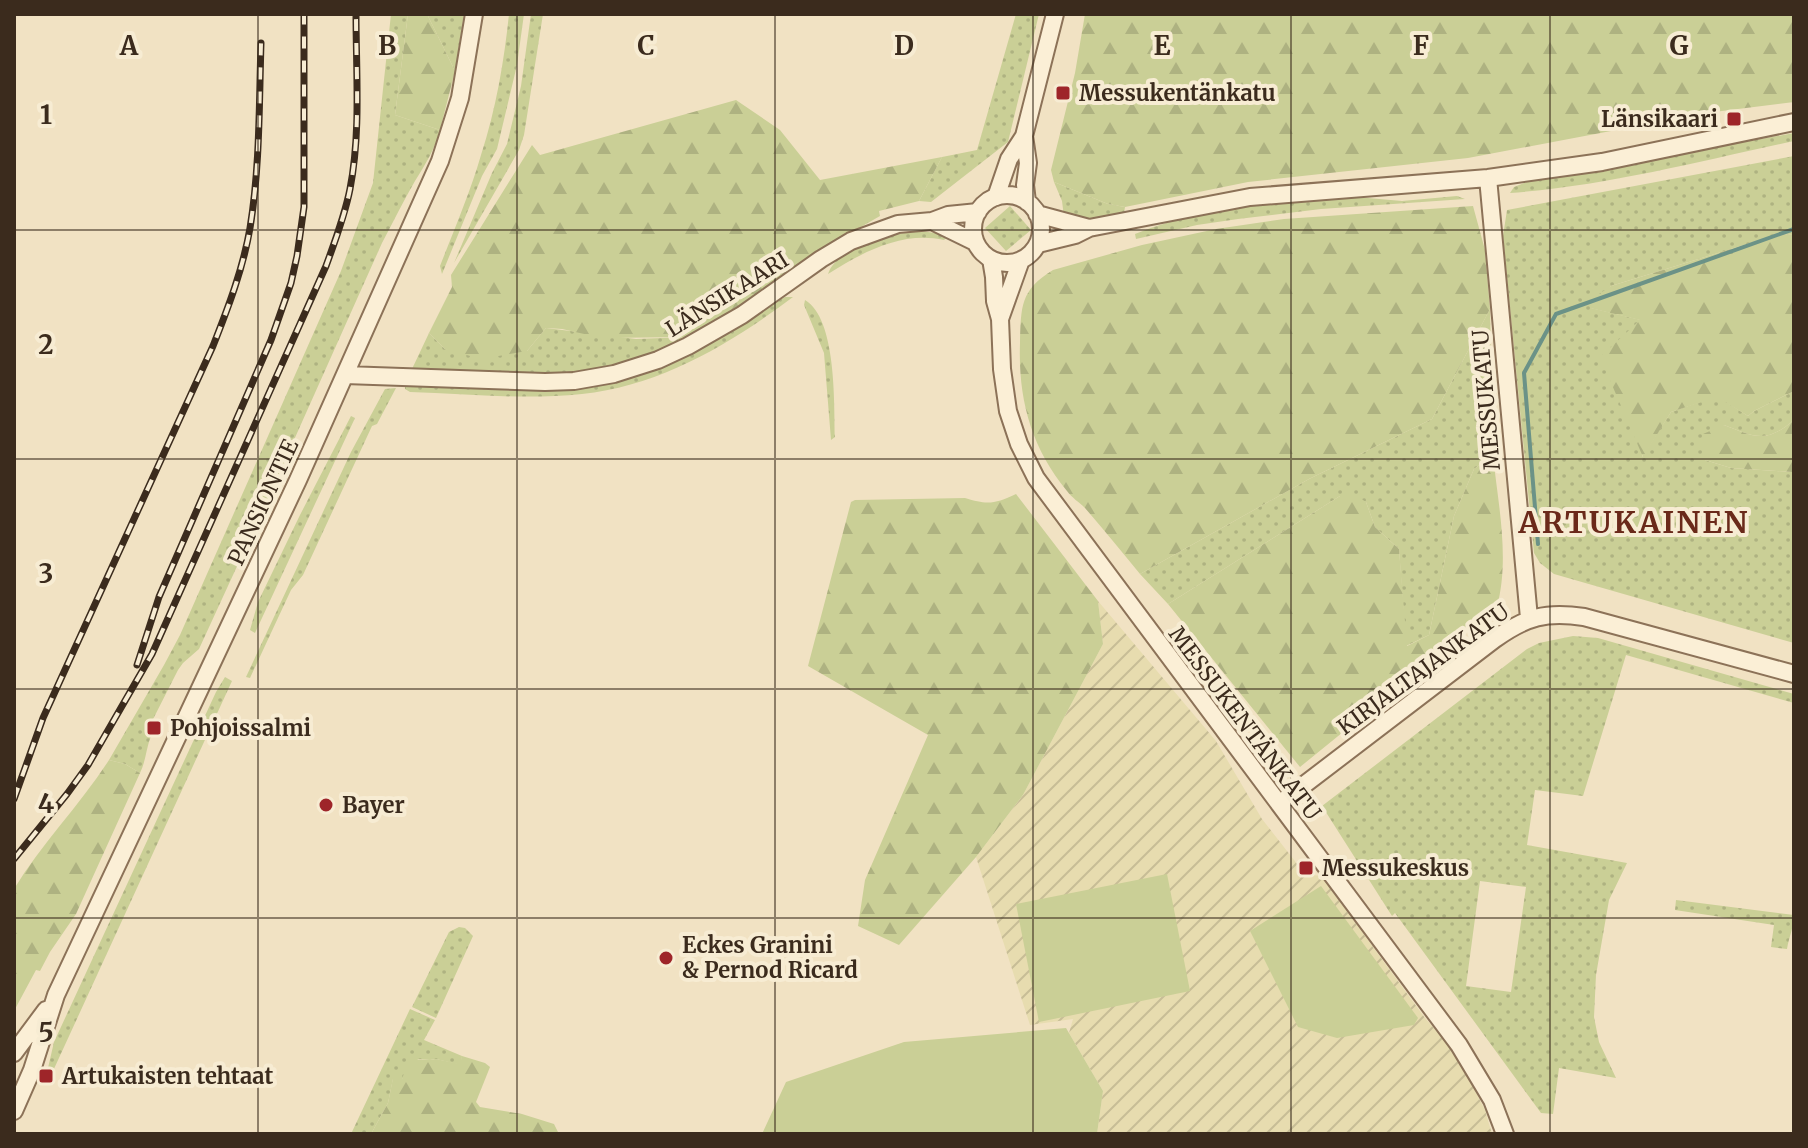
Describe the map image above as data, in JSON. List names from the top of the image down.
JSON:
{
  "streets": {
    "street": [
      "LÄNSIKAARI",
      "MESSUKATU",
      "PANSIONTIE",
      "KIRJALTAJANKATU",
      "MESSUKENTÄNKATU"
    ]
  },
  "crossings": [
    ["LÄNSIKAARI", "PANSIONTIE"],
    ["LÄNSIKAARI", "MESSUKENTÄNKATU"],
    ["MESSUKATU", "KIRJALTAJANKATU"],
    ["KIRJALTAJANKATU", "MESSUKENTÄNKATU"]
  ],
  "districts": ["ARTUKAINEN"],
  "places": {
    "transit": [
      "Messukentänkatu",
      "Länsikaari",
      "Pohjoissalmi",
      "Messukeskus",
      "Artukaisten tehtaat"
    ],
    "other": ["Bayer", "Eckes Granini & Pernod Ricard"]
  },
  "grid": {
    "columns": [
      "A",
      "B",
      "C",
      "D",
      "E",
      "F",
      "G"
    ],
    "rows": [
      "1",
      "2",
      "3",
      "4",
      "5"
    ]
  }
}
